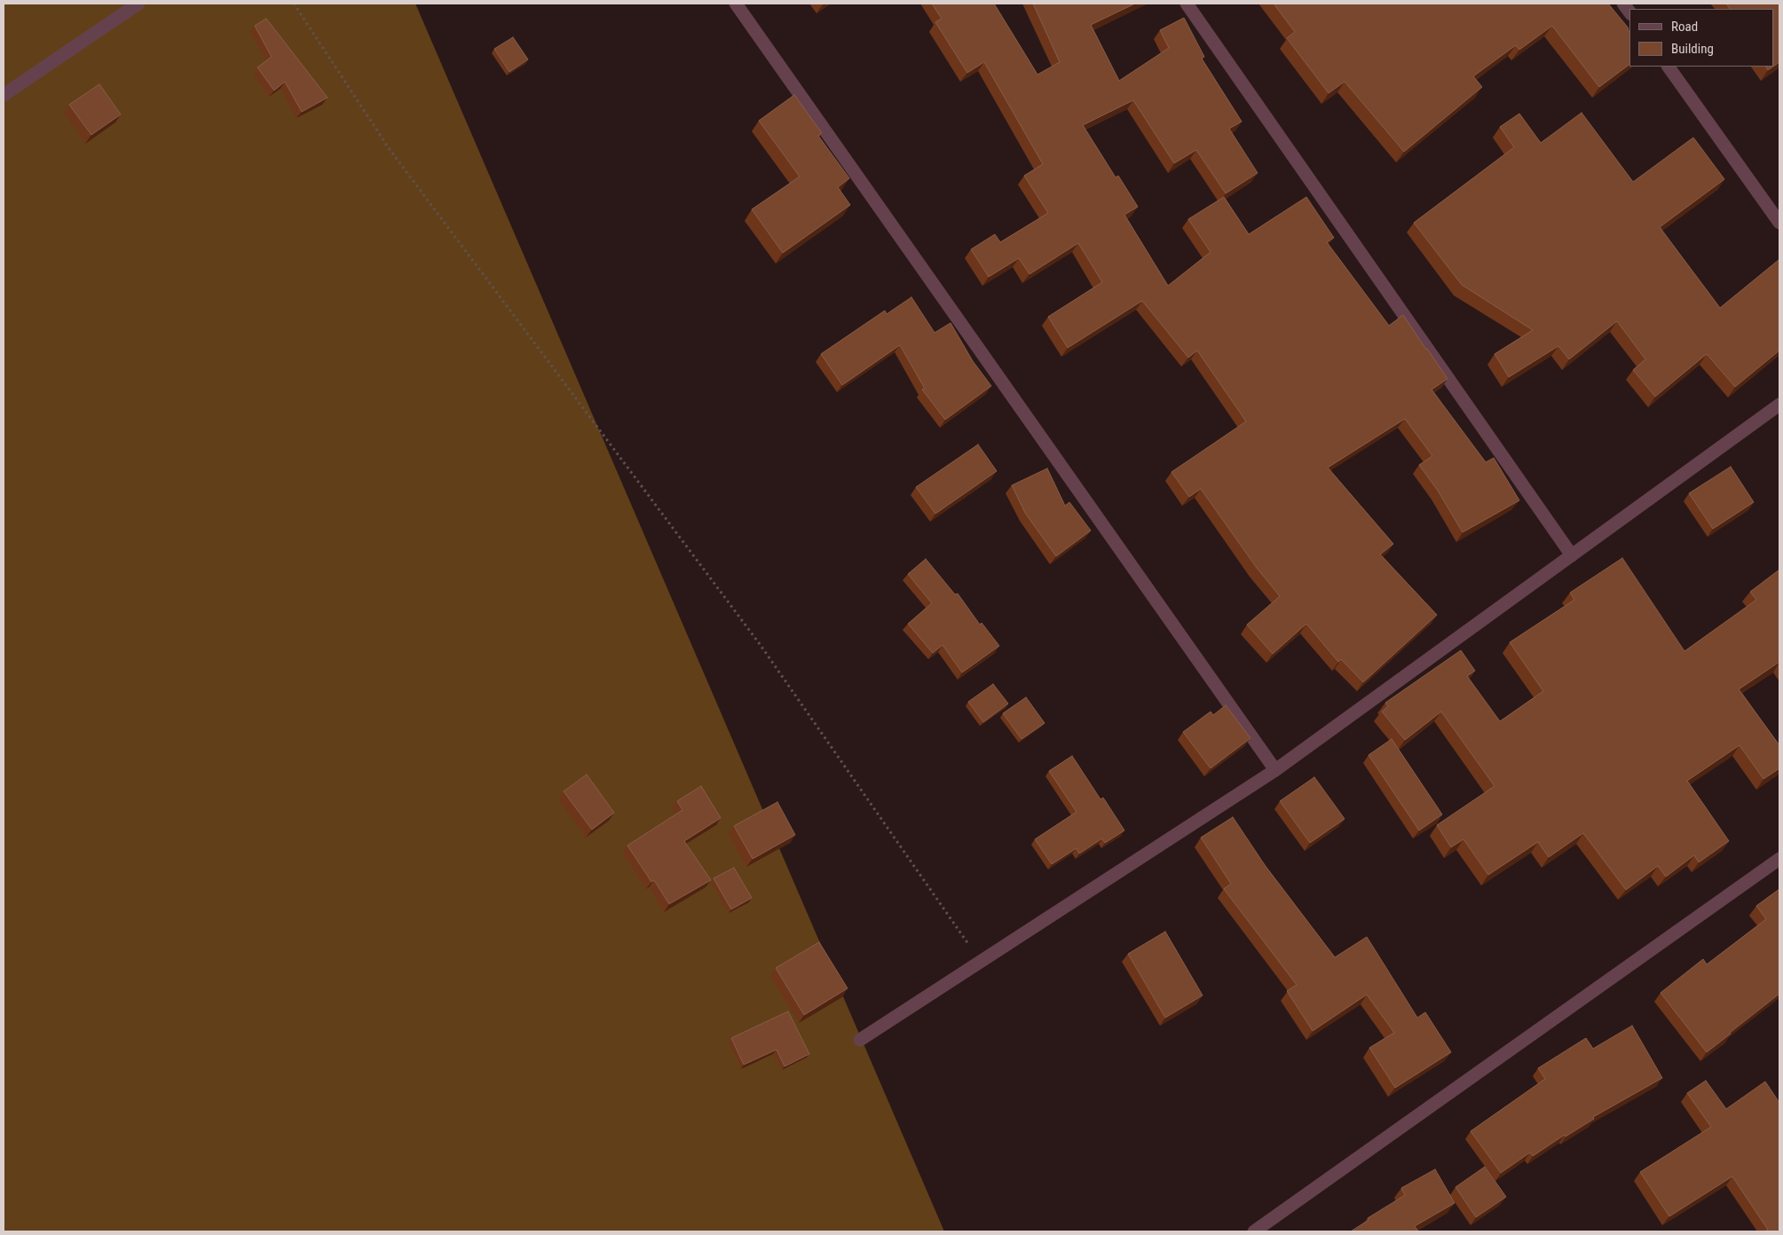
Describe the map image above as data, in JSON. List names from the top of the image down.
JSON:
{
  "legend": ["Road", "Building"]
}
